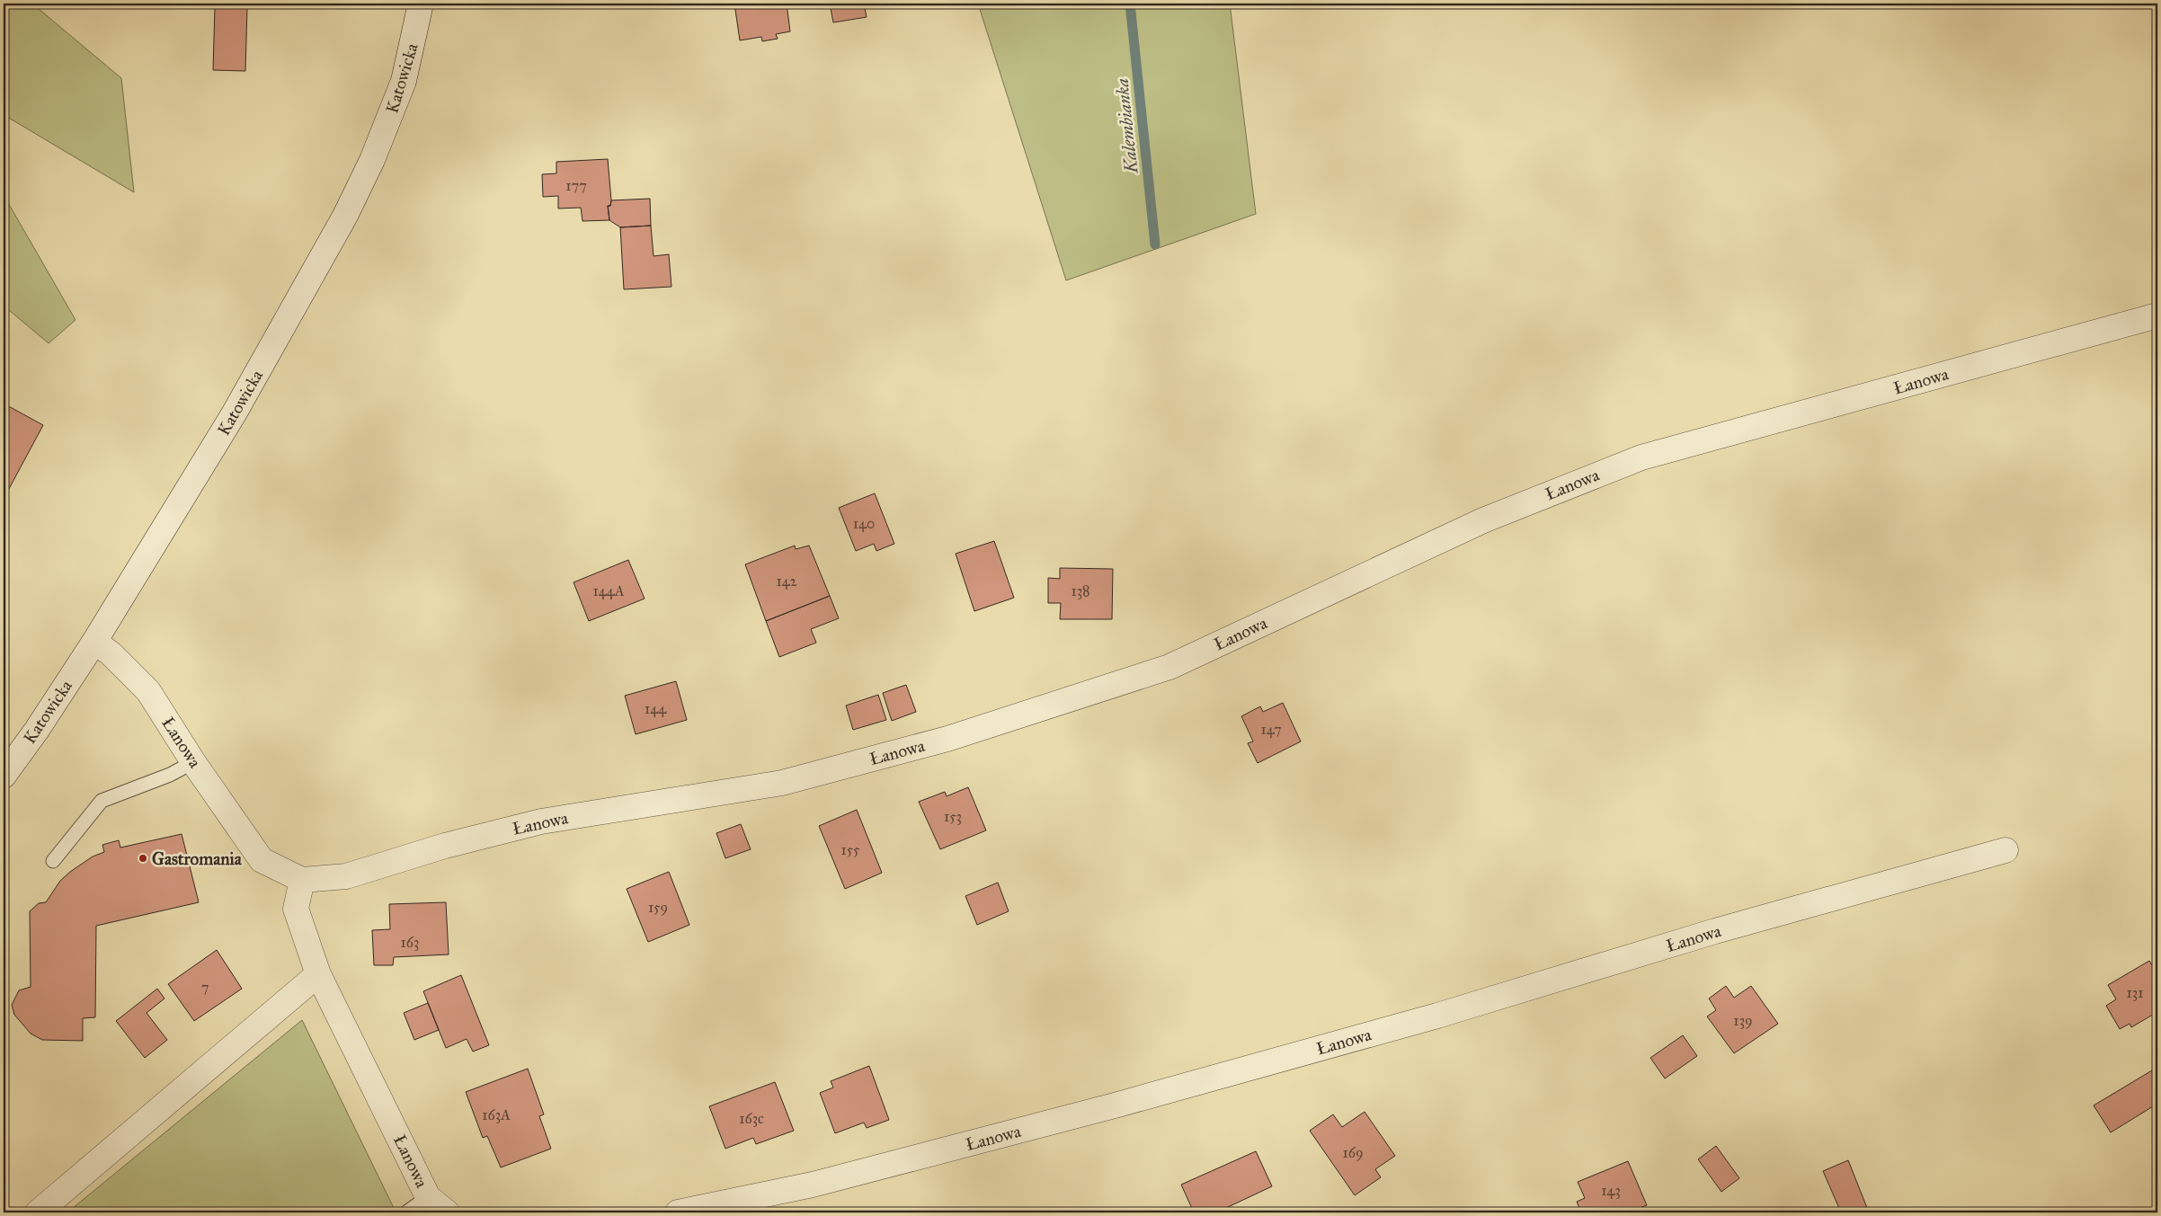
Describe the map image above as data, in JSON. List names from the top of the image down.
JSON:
{
  "streets": {
    "street": ["Katowicka", "Łanowa"]
  },
  "crossings": [
    ["Katowicka", "Łanowa"]
  ],
  "water": ["Kalembianka"],
  "places": ["Gastromania"],
  "house_numbers": [
    "177",
    "140",
    "142",
    "144A",
    "138",
    "144",
    "147",
    "153",
    "155",
    "159",
    "163",
    "7",
    "131",
    "139",
    "163A",
    "163c",
    "169",
    "143"
  ]
}
